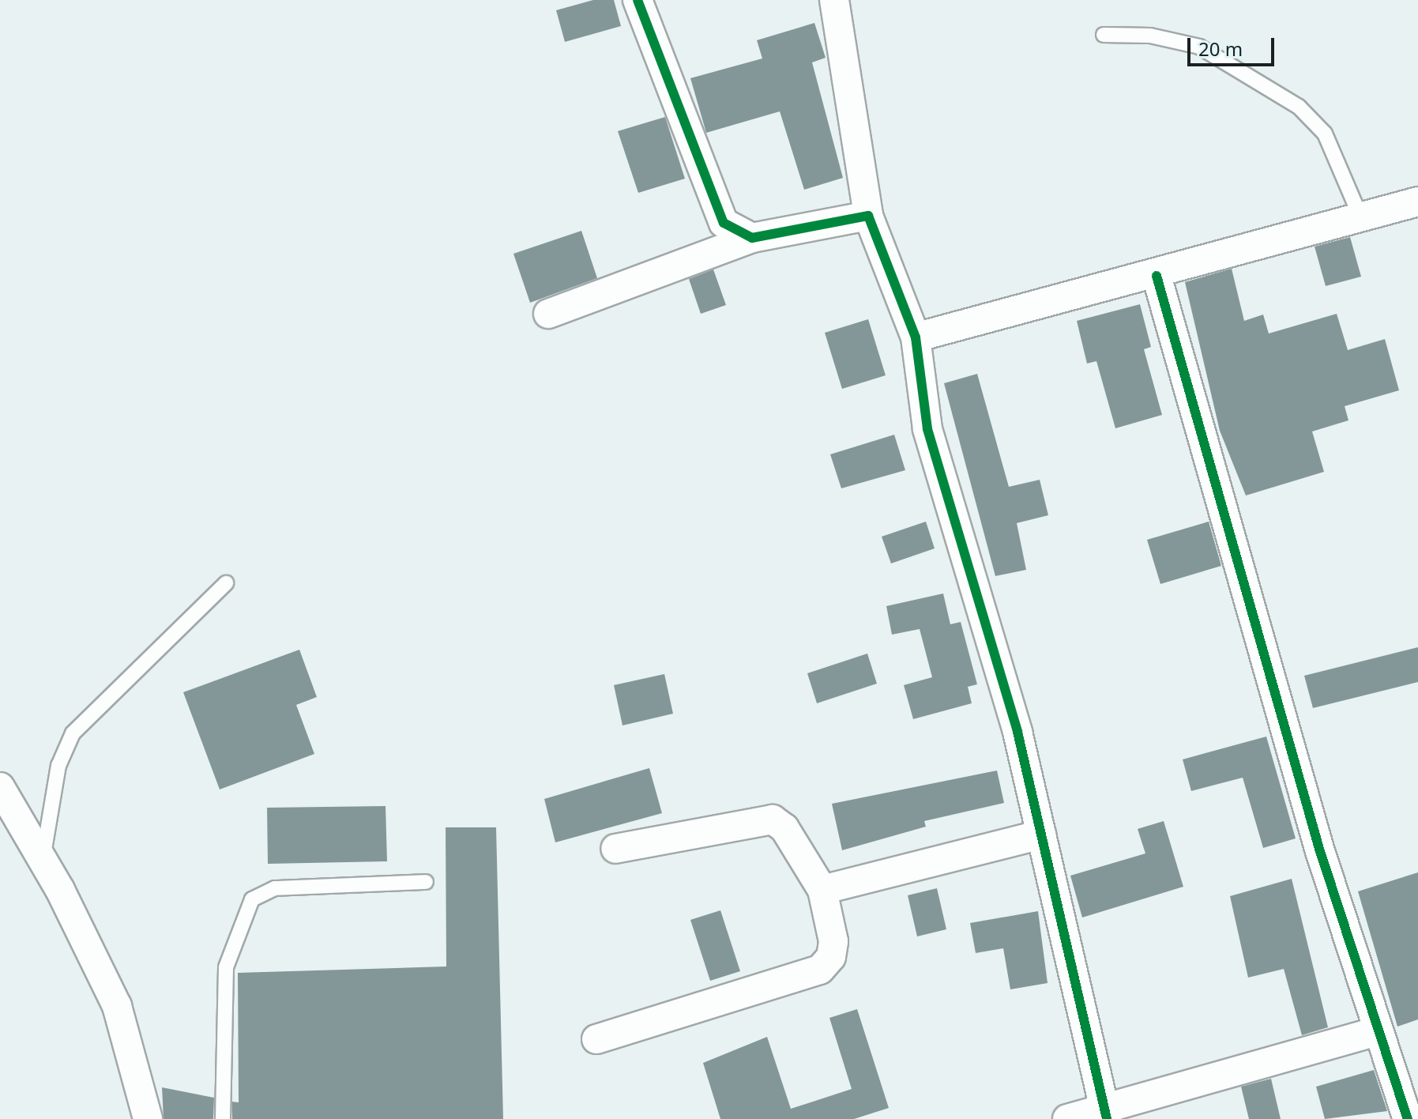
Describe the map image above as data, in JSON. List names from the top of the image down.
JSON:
{
  "scale_bar": "20 m"
}
